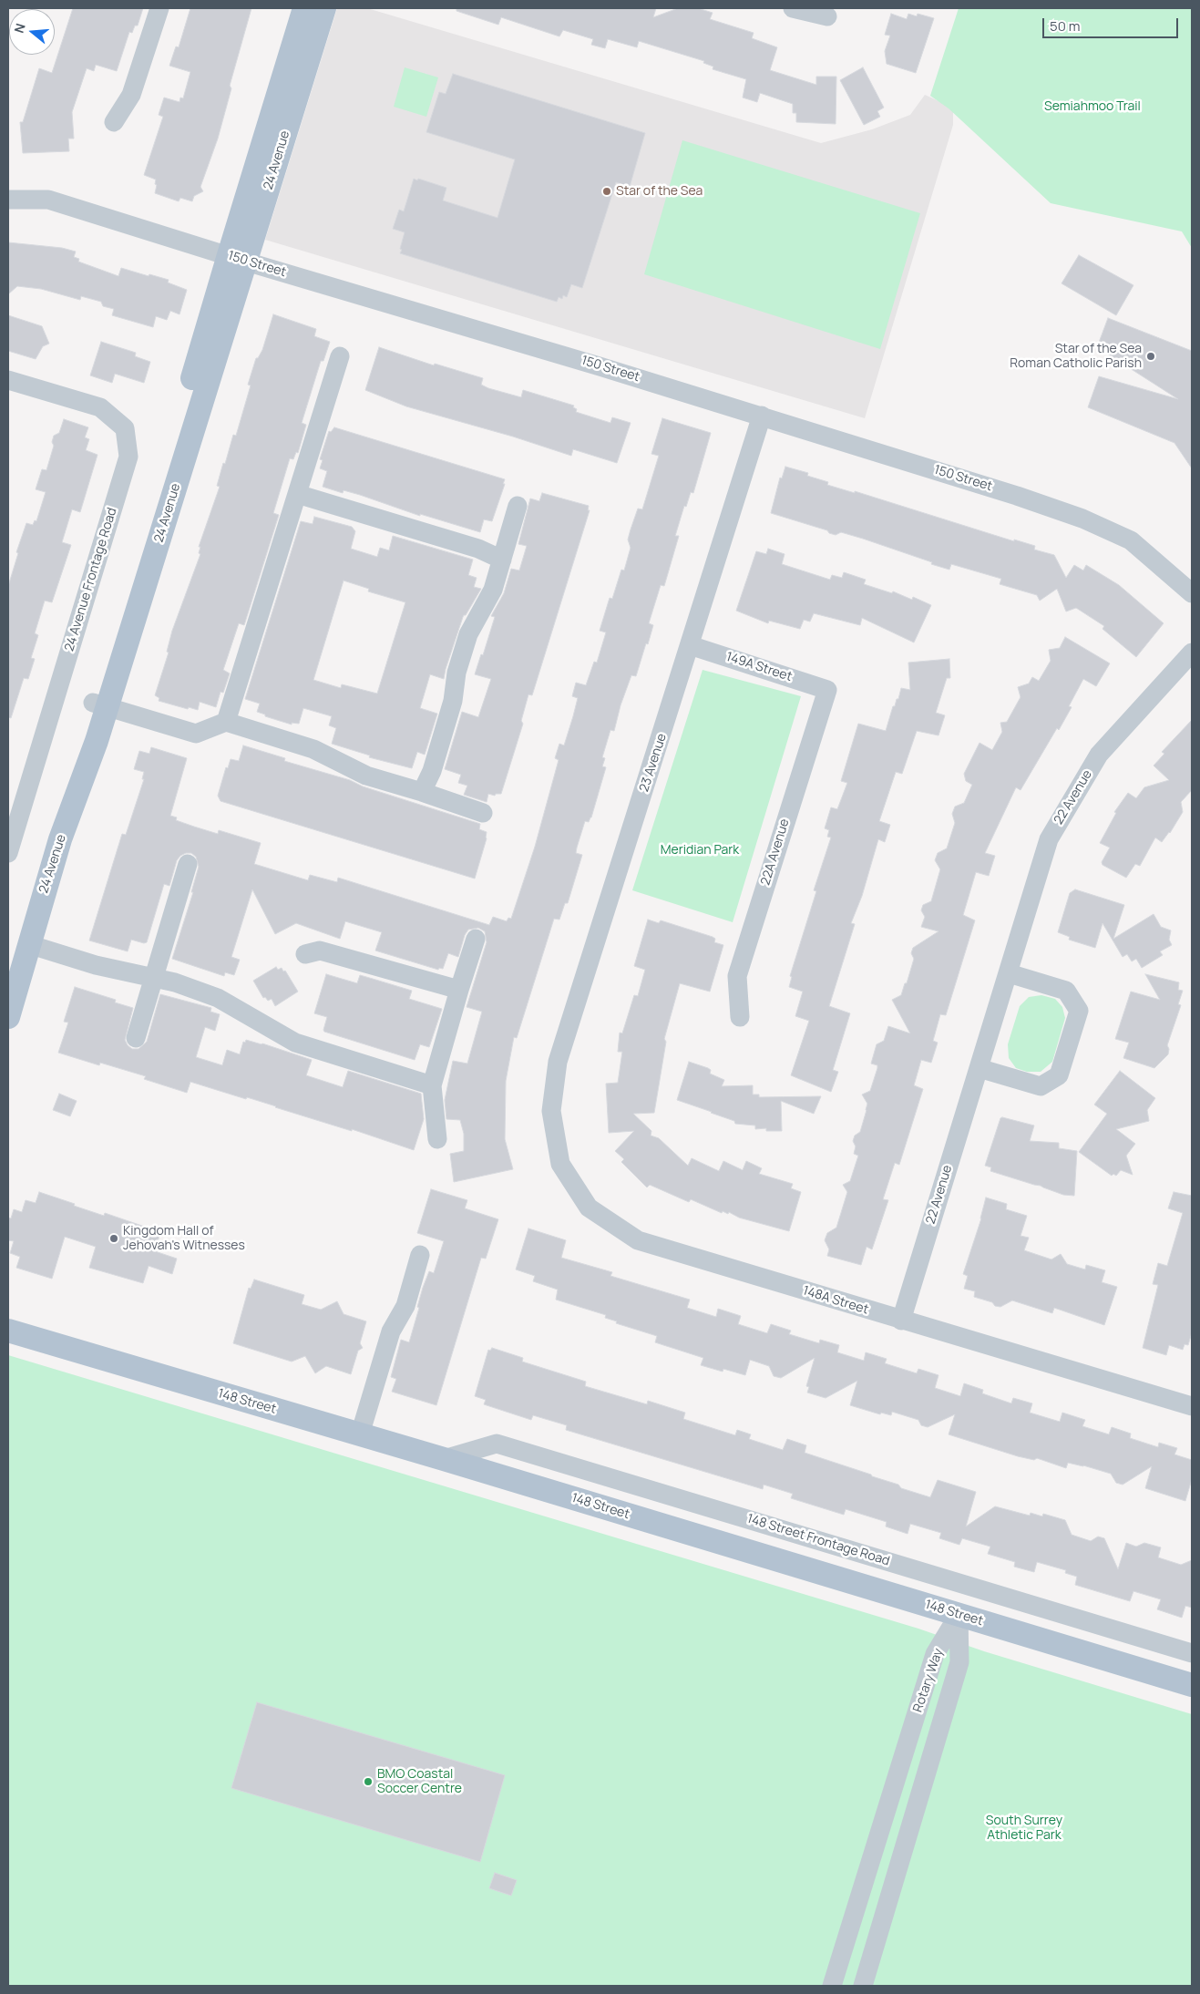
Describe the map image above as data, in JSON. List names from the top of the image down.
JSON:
{
  "streets": {
    "main road": ["24 Avenue", "148 Street"],
    "street": [
      "150 Street",
      "24 Avenue Frontage Road",
      "149A Street",
      "23 Avenue",
      "22 Avenue",
      "22A Avenue",
      "148A Street",
      "148 Street Frontage Road",
      "Rotary Way"
    ]
  },
  "crossings": [
    ["24 Avenue", "150 Street"],
    ["150 Street", "23 Avenue"],
    ["149A Street", "23 Avenue"],
    ["149A Street", "22A Avenue"],
    ["23 Avenue", "148A Street"],
    ["22 Avenue", "148A Street"],
    ["148 Street", "148 Street Frontage Road"],
    ["148 Street", "Rotary Way"]
  ],
  "parks": ["Semiahmoo Trail", "Meridian Park", "South Surrey Athletic Park"],
  "places": [
    "Star of the Sea",
    "Star of the Sea Roman Catholic Parish",
    "Kingdom Hall of Jehovah's Witnesses",
    "BMO Coastal Soccer Centre"
  ],
  "scale_bar": "50 m",
  "north": "left"
}
